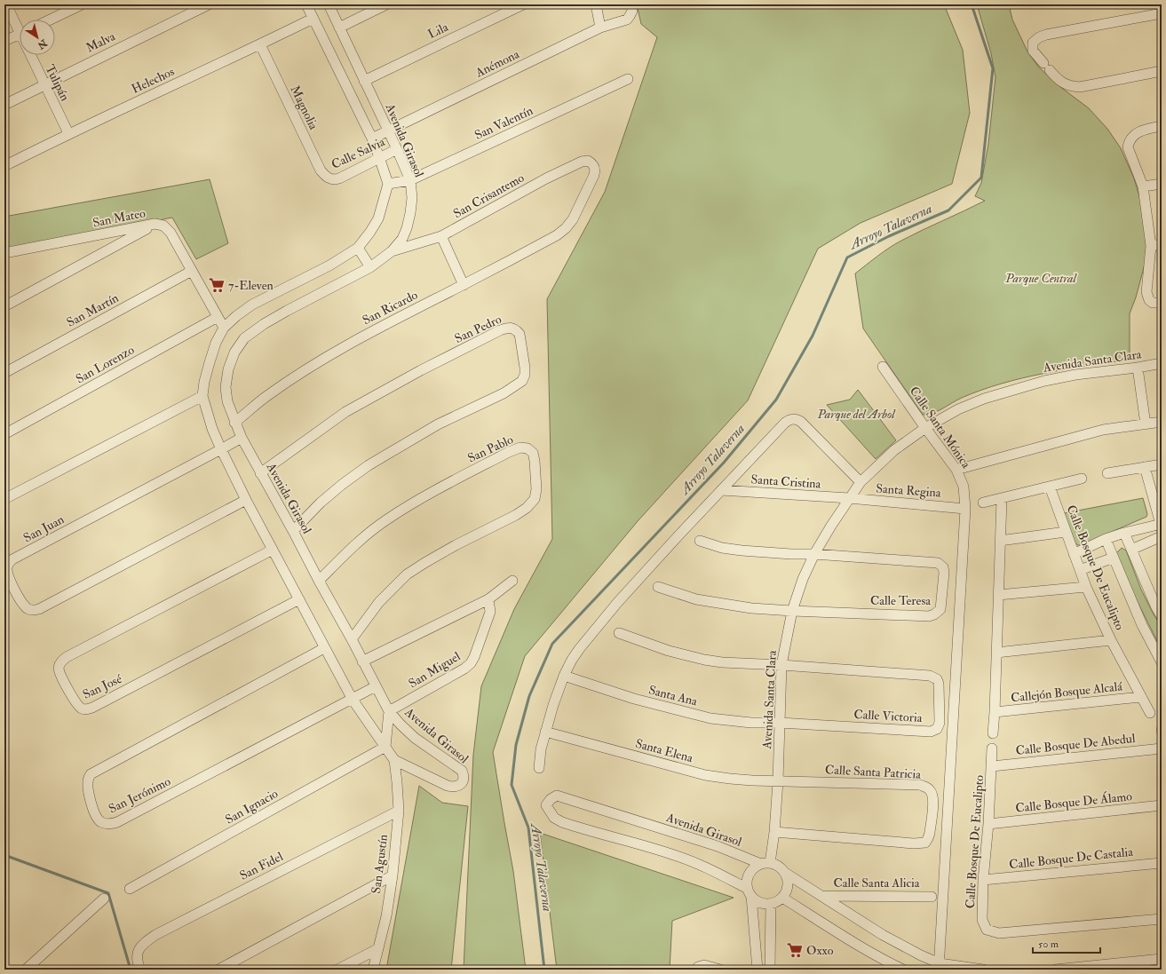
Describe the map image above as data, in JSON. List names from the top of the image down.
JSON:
{
  "streets": {
    "street": [
      "Lila",
      "Malva",
      "Anémona",
      "Helechos",
      "Tulipán",
      "Magnolia",
      "San Valentín",
      "Avenida Girasol",
      "Calle Salvia",
      "San Crisantemo",
      "San Mateo",
      "San Ricardo",
      "San Martín",
      "San Pedro",
      "Avenida Santa Clara",
      "San Lorenzo",
      "Calle Santa Mónica",
      "San Pablo",
      "Santa Cristina",
      "Santa Regina",
      "San Juan",
      "Calle Bosque De Eucalipto",
      "Calle Teresa",
      "San Miguel",
      "San José",
      "Callejón Bosque Alcalá",
      "Santa Ana",
      "Calle Victoria",
      "Calle Bosque De Abedul",
      "Santa Elena",
      "Calle Santa Patricia",
      "San Jerónimo",
      "Calle Bosque De Álamo",
      "San Ignacio",
      "Calle Bosque De Castalia",
      "San Agustín",
      "San Fidel",
      "Calle Santa Alicia"
    ]
  },
  "crossings": [
    ["Lila", "Avenida Girasol"],
    ["Malva", "Tulipán"],
    ["Anémona", "Avenida Girasol"],
    ["Helechos", "Tulipán"],
    ["Helechos", "Magnolia"],
    ["Magnolia", "Calle Salvia"],
    ["San Valentín", "Avenida Girasol"],
    ["Avenida Girasol", "Calle Salvia"],
    ["Avenida Girasol", "San Crisantemo"],
    ["Avenida Girasol", "San Ricardo"],
    ["Avenida Girasol", "San Pedro"],
    ["Avenida Girasol", "Avenida Santa Clara"],
    ["Avenida Girasol", "San Pablo"],
    ["Avenida Girasol", "San Juan"],
    ["Avenida Girasol", "San Miguel"],
    ["Avenida Girasol", "San Jerónimo"],
    ["Avenida Girasol", "San Agustín"],
    ["San Crisantemo", "San Ricardo"],
    ["San Mateo", "San Martín"],
    ["San Mateo", "San Lorenzo"],
    ["Avenida Santa Clara", "Calle Santa Mónica"],
    ["Avenida Santa Clara", "Santa Cristina"],
    ["Avenida Santa Clara", "Santa Regina"],
    ["Avenida Santa Clara", "Calle Teresa"],
    ["Avenida Santa Clara", "Santa Ana"],
    ["Avenida Santa Clara", "Calle Victoria"],
    ["Avenida Santa Clara", "Santa Elena"],
    ["Avenida Santa Clara", "Calle Santa Patricia"],
    ["Calle Santa Mónica", "Santa Regina"],
    ["Santa Cristina", "Santa Regina"],
    ["Calle Bosque De Eucalipto", "Callejón Bosque Alcalá"],
    ["Calle Bosque De Eucalipto", "Calle Bosque De Abedul"],
    ["Calle Bosque De Eucalipto", "Calle Bosque De Álamo"],
    ["Calle Bosque De Eucalipto", "Calle Bosque De Castalia"],
    ["Santa Ana", "Calle Victoria"],
    ["Santa Elena", "Calle Santa Patricia"],
    ["San Agustín", "San Fidel"]
  ],
  "water": ["Arroyo Talaverna"],
  "parks": ["Parque Central", "Parque del Arbol"],
  "places": {
    "supermarket": ["7-Eleven", "Oxxo"]
  },
  "scale_bar": "50 m",
  "north": "bottom right"
}
